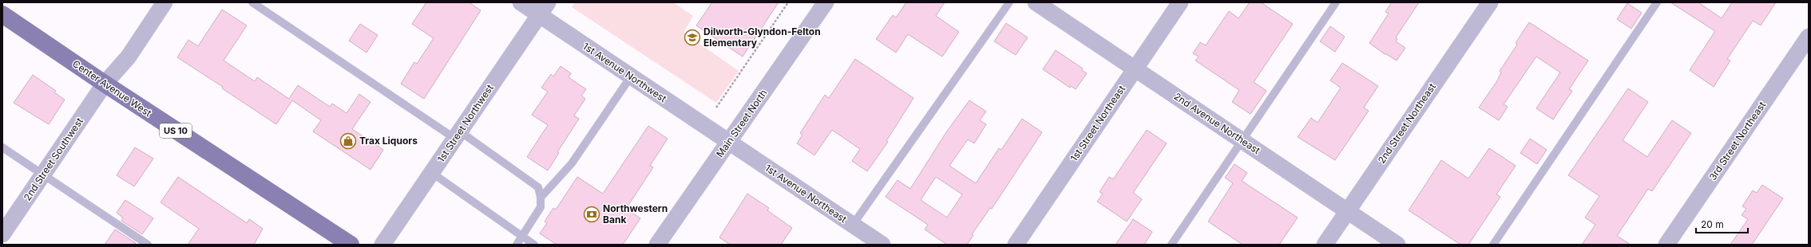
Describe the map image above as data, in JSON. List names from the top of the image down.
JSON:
{
  "streets": {
    "main road": ["Center Avenue West", "US 10"],
    "street": [
      "1st Avenue Northwest",
      "1st Street Northwest",
      "Main Street North",
      "1st Street Northeast",
      "2nd Avenue Northeast",
      "2nd Street Northeast",
      "3rd Street Northeast",
      "2nd Street Southwest",
      "1st Avenue Northeast"
    ]
  },
  "crossings": [
    ["1st Avenue Northwest", "1st Street Northwest"],
    ["1st Avenue Northwest", "Main Street North"],
    ["1st Avenue Northwest", "1st Avenue Northeast"],
    ["Center Avenue West", "2nd Street Southwest"],
    ["Main Street North", "1st Avenue Northeast"],
    ["1st Street Northeast", "2nd Avenue Northeast"],
    ["2nd Avenue Northeast", "2nd Street Northeast"]
  ],
  "places": {
    "school or university": ["Dilworth-Glyndon-Felton Elementary"],
    "shop": ["Trax Liquors"],
    "bank": ["Northwestern Bank"]
  },
  "scale_bar": "20 m"
}
